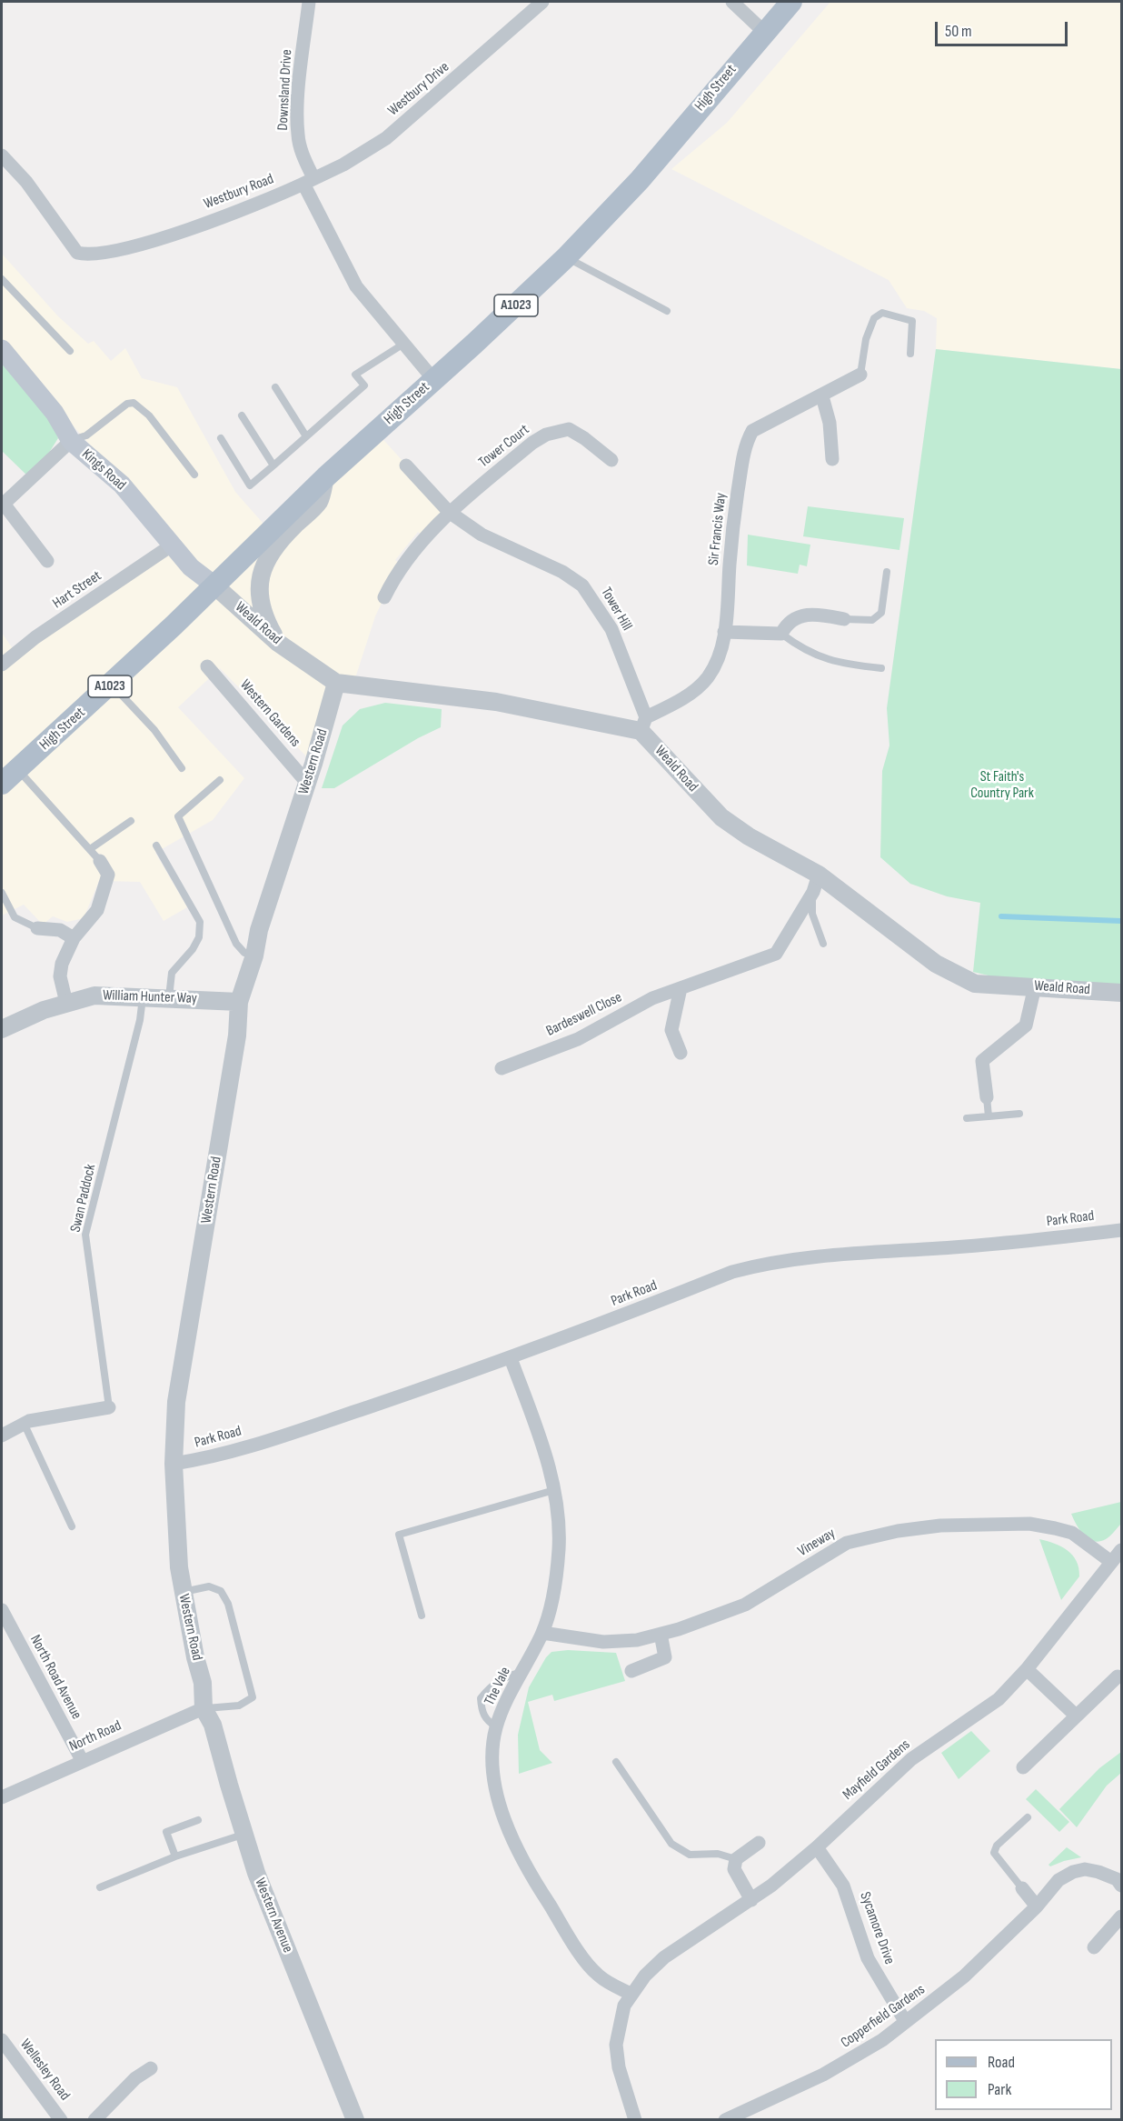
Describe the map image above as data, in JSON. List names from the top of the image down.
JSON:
{
  "streets": {
    "main road": ["High Street", "A1023", "Kings Road"],
    "street": [
      "Westbury Drive",
      "Downsland Drive",
      "Westbury Road",
      "Tower Court",
      "Sir Francis Way",
      "Hart Street",
      "Tower Hill",
      "Weald Road",
      "Western Gardens",
      "Western Road",
      "William Hunter Way",
      "Bardeswell Close",
      "Park Road",
      "Vineway",
      "North Road Avenue",
      "The Vale",
      "North Road",
      "Mayfield Gardens",
      "Western Avenue",
      "Sycamore Drive",
      "Copperfield Gardens",
      "Wellesley Road"
    ],
    "lane": ["Swan Paddock"]
  },
  "crossings": [
    ["High Street", "Kings Road"],
    ["High Street", "Weald Road"],
    ["Westbury Drive", "Downsland Drive"],
    ["Westbury Drive", "Westbury Road"],
    ["Downsland Drive", "Westbury Road"],
    ["Tower Court", "Tower Hill"],
    ["Kings Road", "Hart Street"],
    ["Kings Road", "Weald Road"],
    ["Sir Francis Way", "Tower Hill"],
    ["Sir Francis Way", "Weald Road"],
    ["Tower Hill", "Weald Road"],
    ["Weald Road", "Western Road"],
    ["Weald Road", "Bardeswell Close"],
    ["Western Gardens", "Western Road"],
    ["Western Road", "William Hunter Way"],
    ["Western Road", "Park Road"],
    ["Western Road", "North Road"],
    ["Western Road", "Western Avenue"],
    ["William Hunter Way", "Swan Paddock"],
    ["Park Road", "The Vale"],
    ["Vineway", "The Vale"],
    ["Vineway", "Mayfield Gardens"],
    ["North Road Avenue", "North Road"],
    ["The Vale", "Mayfield Gardens"],
    ["North Road", "Western Avenue"],
    ["Mayfield Gardens", "Sycamore Drive"],
    ["Sycamore Drive", "Copperfield Gardens"]
  ],
  "parks": ["St Faith's Country Park"],
  "legend": ["Road", "Park"],
  "scale_bar": "50 m"
}
